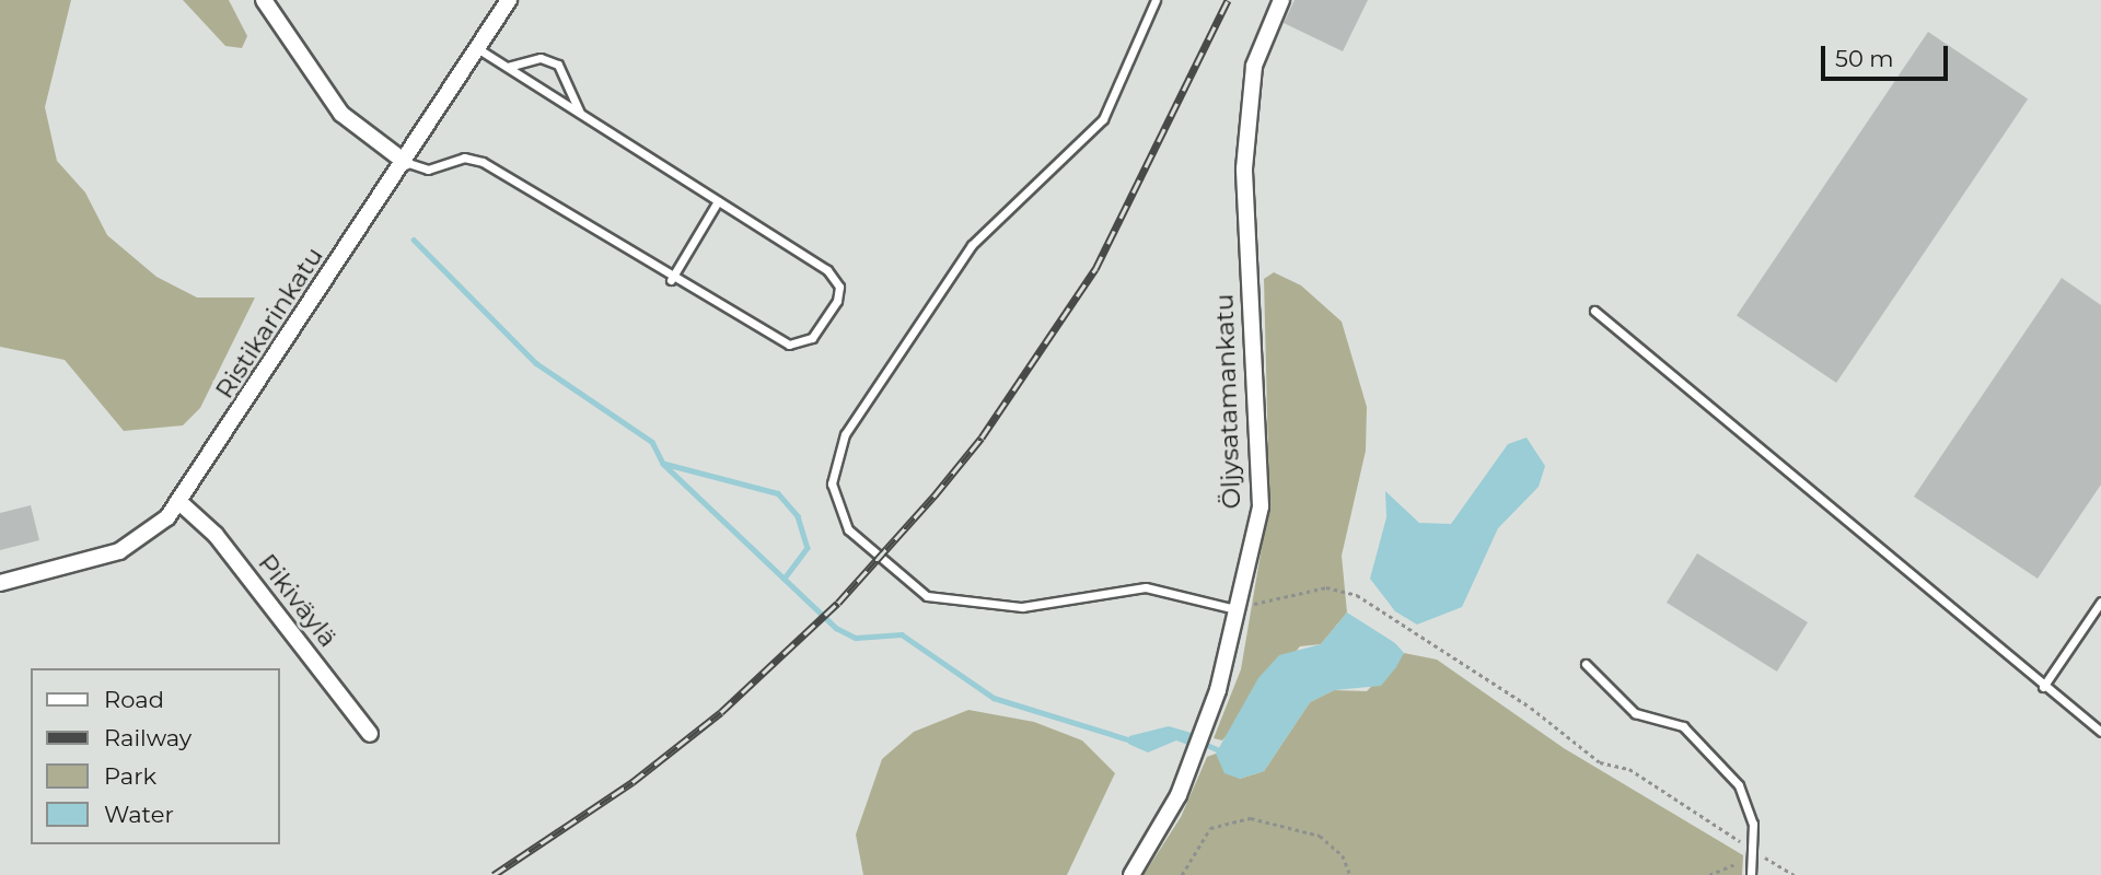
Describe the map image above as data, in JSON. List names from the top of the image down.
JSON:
{
  "streets": {
    "street": ["Ristikarinkatu", "Öljysatamankatu", "Pikiväylä"]
  },
  "crossings": [
    ["Ristikarinkatu", "Pikiväylä"]
  ],
  "legend": [
    "Road",
    "Railway",
    "Park",
    "Water"
  ],
  "scale_bar": "50 m"
}
